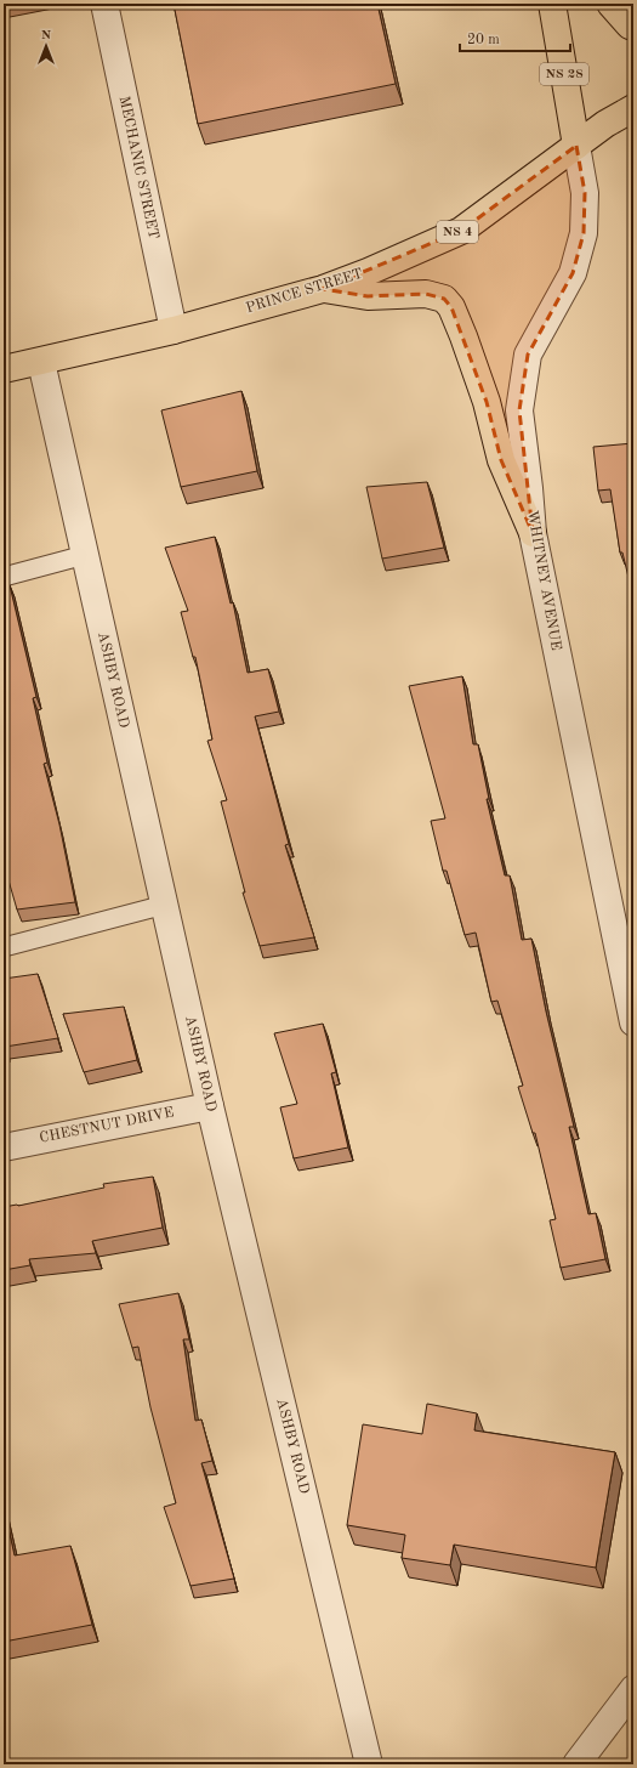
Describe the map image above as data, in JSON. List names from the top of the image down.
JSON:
{
  "streets": {
    "main road": ["NS 28", "NS 4", "PRINCE STREET"],
    "street": [
      "MECHANIC STREET",
      "WHITNEY AVENUE",
      "ASHBY ROAD",
      "CHESTNUT DRIVE"
    ]
  },
  "crossings": [
    ["NS 28", "NS 4"],
    ["NS 28", "PRINCE STREET"],
    ["NS 28", "WHITNEY AVENUE"],
    ["MECHANIC STREET", "PRINCE STREET"],
    ["NS 4", "PRINCE STREET"],
    ["NS 4", "WHITNEY AVENUE"],
    ["PRINCE STREET", "WHITNEY AVENUE"],
    ["PRINCE STREET", "ASHBY ROAD"],
    ["ASHBY ROAD", "CHESTNUT DRIVE"]
  ],
  "scale_bar": "20 m",
  "north": "top"
}
